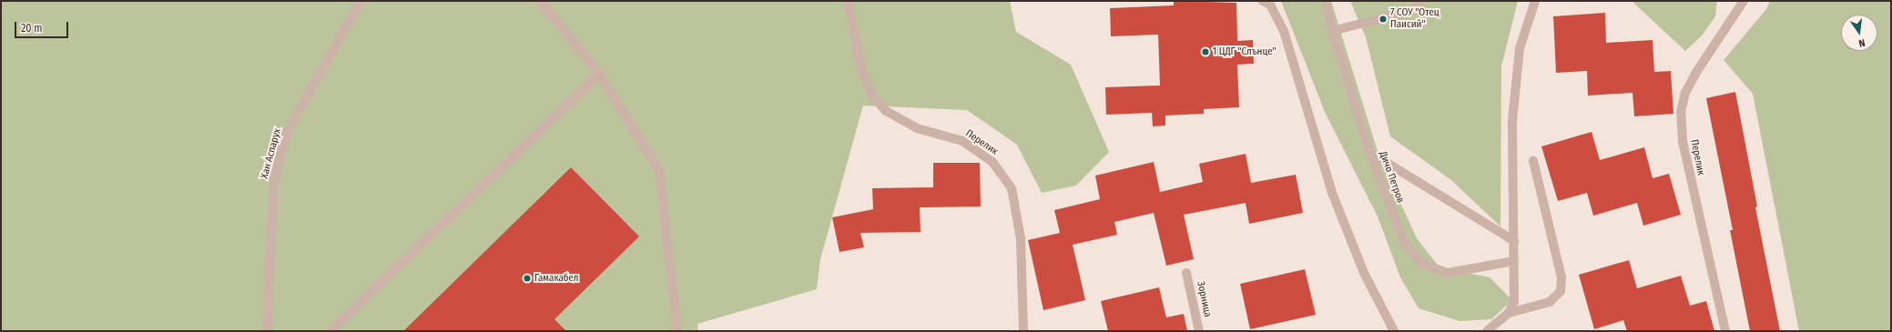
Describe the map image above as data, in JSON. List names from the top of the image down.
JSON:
{
  "streets": {
    "street": [
      "Перелик",
      "Хан Аспарух",
      "Дичо Петров",
      "Зорница"
    ]
  },
  "places": ["7 СОУ \"Отец Паисий\"", "1 ЦДГ \"Слънце\"", "Гамакабел"],
  "scale_bar": "20 m",
  "north": "bottom"
}
